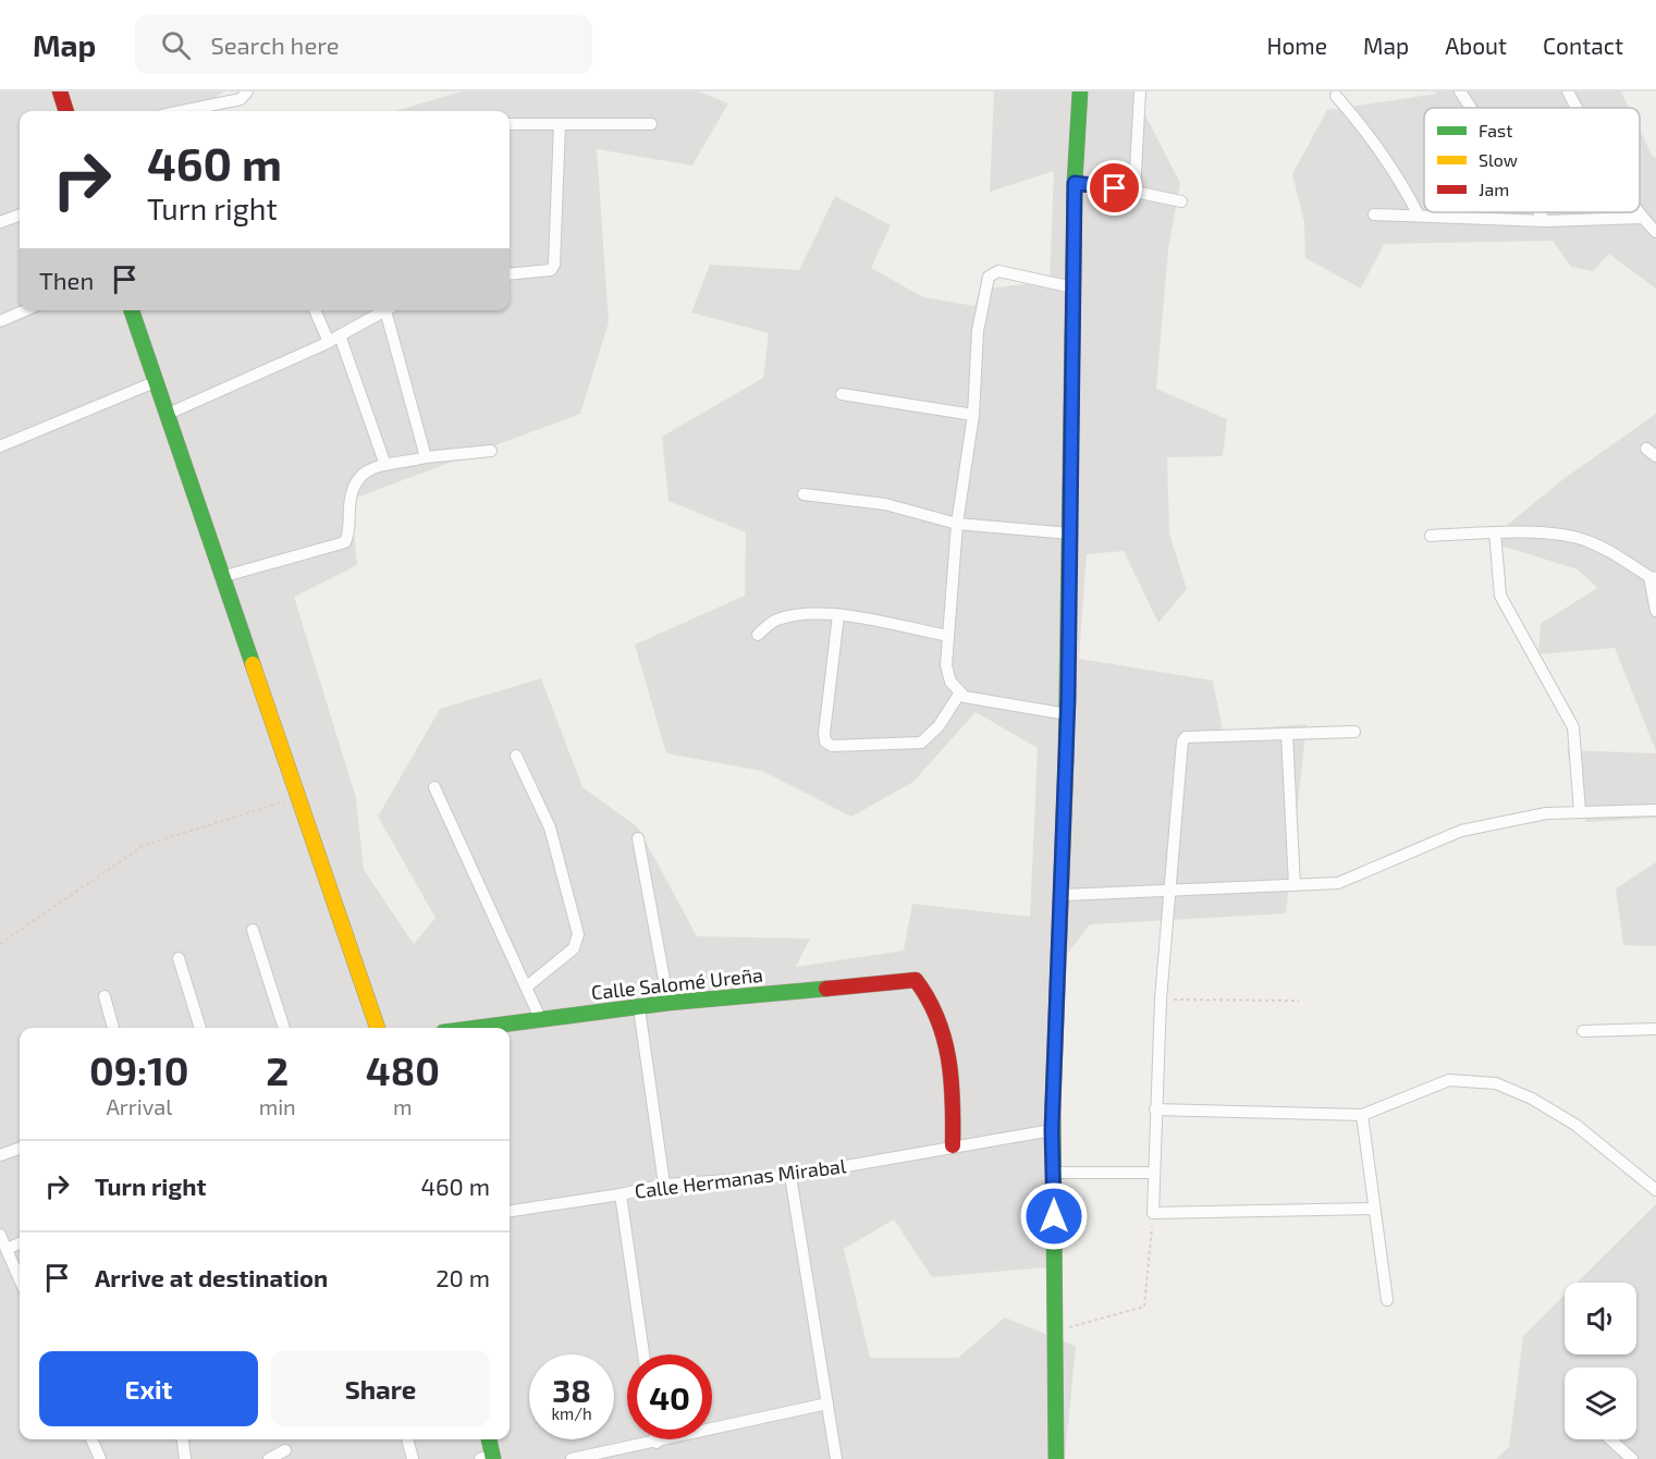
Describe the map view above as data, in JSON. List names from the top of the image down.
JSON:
{
  "streets": {
    "street": ["Calle Salomé Ureña", "Calle Hermanas Mirabal"]
  },
  "crossings": [
    ["Calle Salomé Ureña", "Calle Hermanas Mirabal"]
  ],
  "legend": ["Fast", "Slow", "Jam"],
  "page": {
    "header": "Map",
    "search": "Search here",
    "nav": [
      "Home",
      "Map",
      "About",
      "Contact"
    ],
    "turn": ["460 m", "Turn right"],
    "then": "Then",
    "eta": [
      "09:10",
      "Arrival",
      "2",
      "min",
      "480",
      "m"
    ],
    "list": [
      {
        "name": "Turn right",
        "value": "460 m"
      },
      {
        "name": "Arrive at destination",
        "value": "20 m"
      }
    ],
    "buttons": ["Exit", "Share"],
    "speed": "38 km/h",
    "limit": "40"
  }
}
